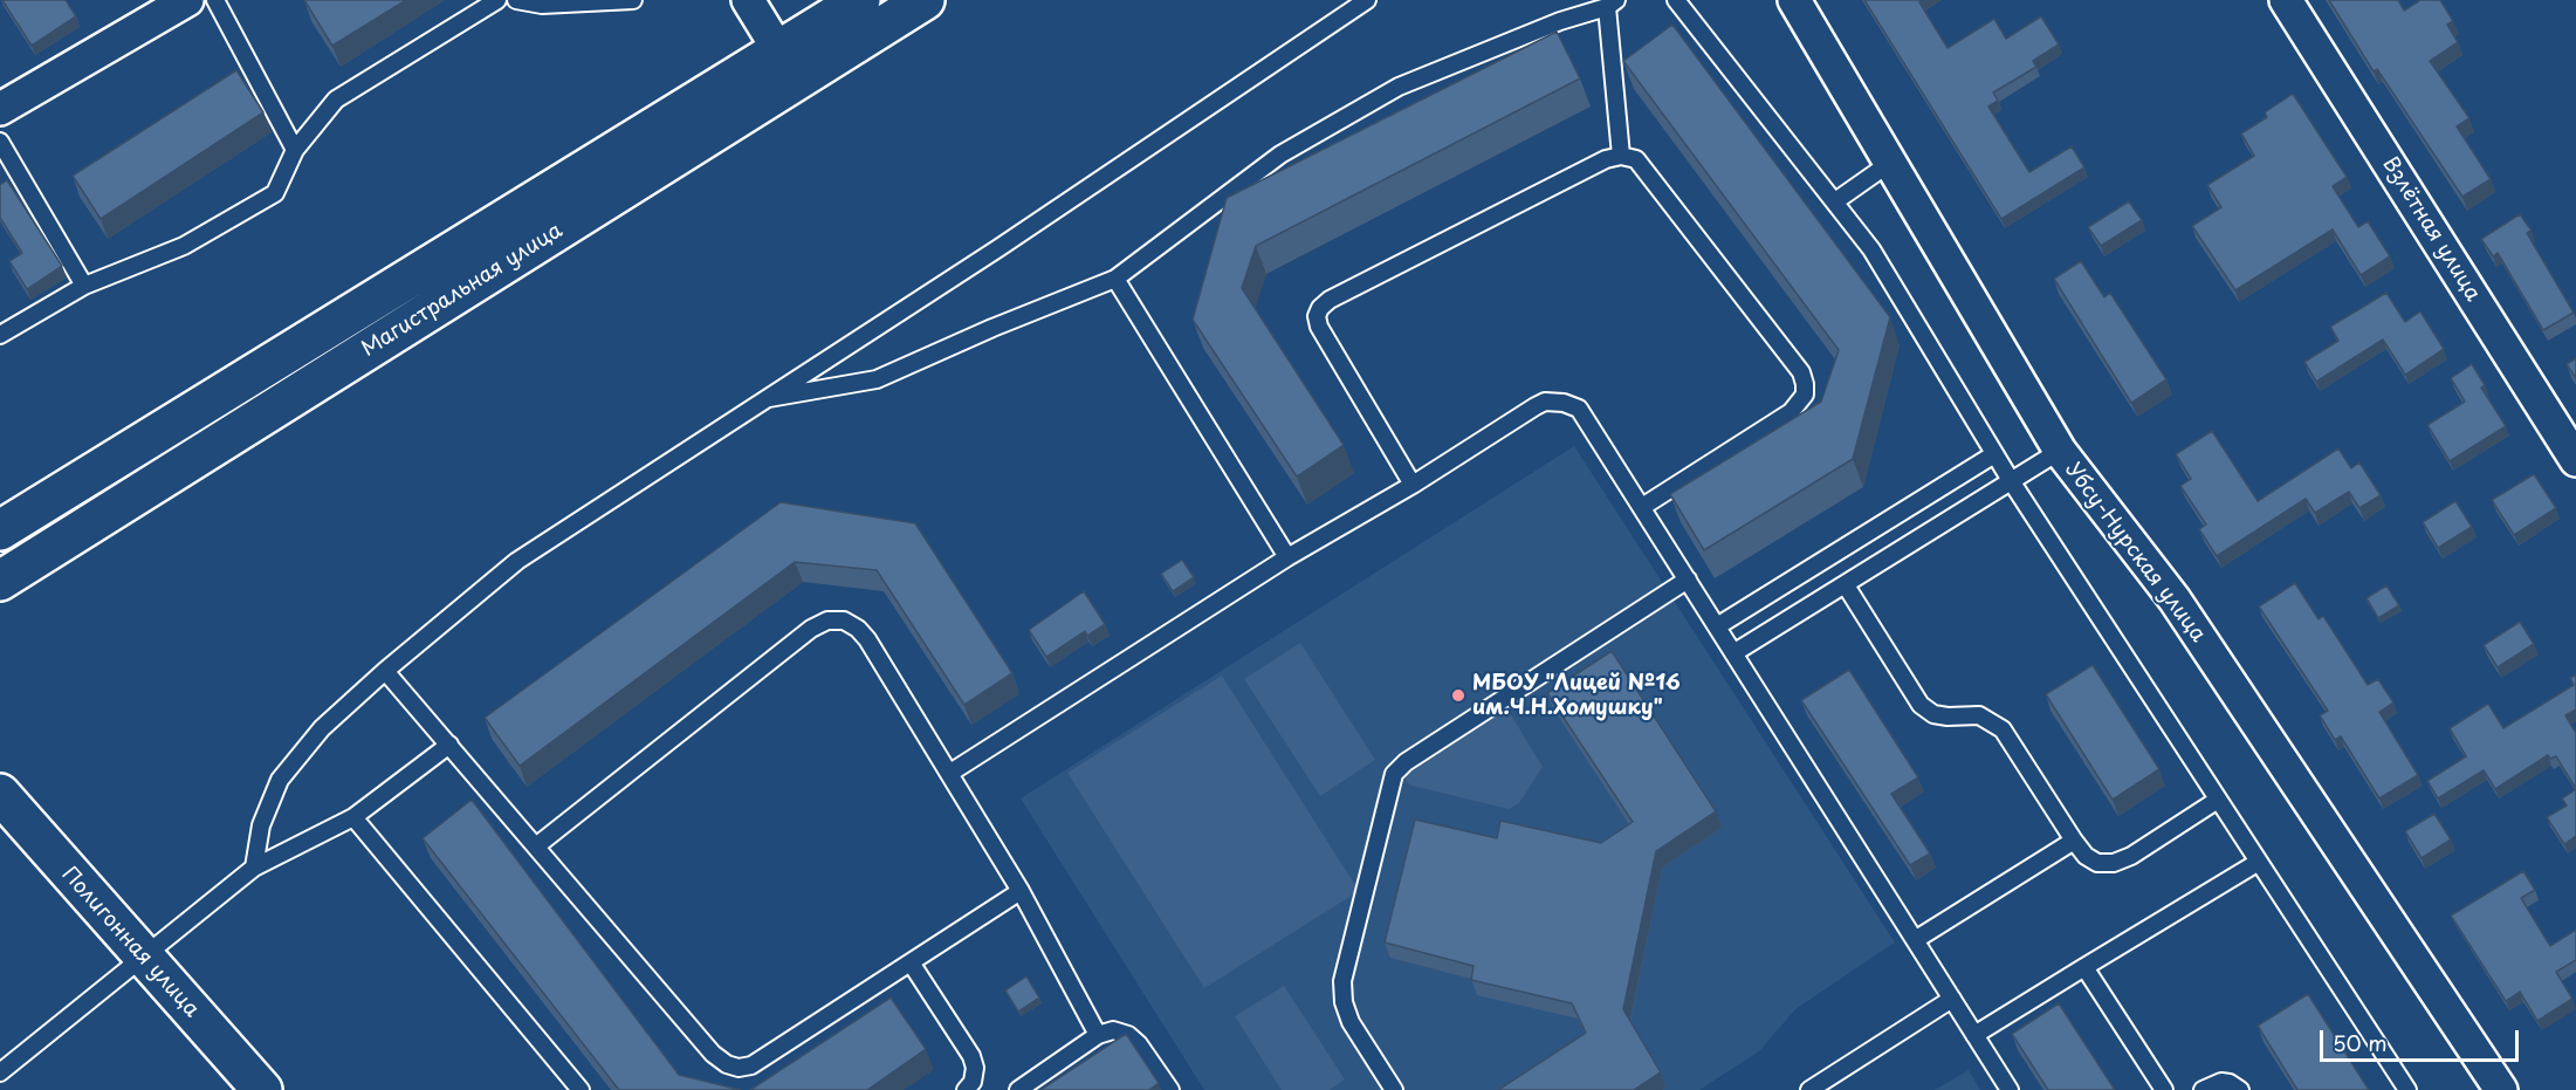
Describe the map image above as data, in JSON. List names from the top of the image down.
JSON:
{
  "streets": {
    "main road": ["Магистральная улица", "Полигонная улица"],
    "street": ["Взлётная улица", "Убсу-Нурская улица"]
  },
  "places": ["МБОУ \"Лицей №16 им.Ч.Н.Хомушку\""],
  "scale_bar": "50 m"
}
